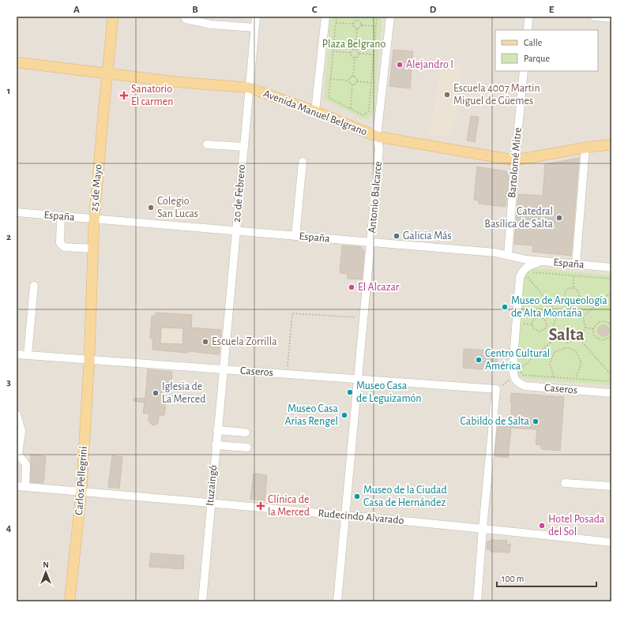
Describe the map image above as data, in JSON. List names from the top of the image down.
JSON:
{
  "streets": {
    "main road": ["Avenida Manuel Belgrano", "25 de Mayo", "Carlos Pellegrini"],
    "street": [
      "Bartolomé Mitre",
      "20 de Febrero",
      "Antonio Balcarce",
      "España",
      "Caseros",
      "Ituzaingó",
      "Rudecindo Alvarado"
    ]
  },
  "crossings": [
    ["Avenida Manuel Belgrano", "Bartolomé Mitre"],
    ["Avenida Manuel Belgrano", "25 de Mayo"],
    ["Avenida Manuel Belgrano", "20 de Febrero"],
    ["Avenida Manuel Belgrano", "Antonio Balcarce"],
    ["Bartolomé Mitre", "España"],
    ["25 de Mayo", "España"],
    ["25 de Mayo", "Caseros"],
    ["25 de Mayo", "Carlos Pellegrini"],
    ["20 de Febrero", "España"],
    ["20 de Febrero", "Caseros"],
    ["20 de Febrero", "Ituzaingó"],
    ["Antonio Balcarce", "España"],
    ["Antonio Balcarce", "Caseros"],
    ["Antonio Balcarce", "Rudecindo Alvarado"],
    ["Caseros", "Carlos Pellegrini"],
    ["Caseros", "Ituzaingó"],
    ["Carlos Pellegrini", "Rudecindo Alvarado"],
    ["Ituzaingó", "Rudecindo Alvarado"]
  ],
  "districts": ["Salta"],
  "parks": ["Plaza Belgrano"],
  "places": {
    "other": [
      "Alejandro I",
      "Escuela 4007 Martin Miguel de Güemes",
      "Colegio San Lucas",
      "Catedral Basílica de Salta",
      "Galicia Más",
      "El Alcazar",
      "Museo de Arqueología de Alta Montaña",
      "Escuela Zorrilla",
      "Centro Cultural América",
      "Museo Casa de Leguizamón",
      "Iglesia de La Merced",
      "Museo Casa Arias Rengel",
      "Cabildo de Salta",
      "Museo de la Ciudad Casa de Hernández",
      "Hotel Posada del Sol"
    ],
    "health": ["Sanatorio El carmen", "Clínica de la Merced"]
  },
  "legend": ["Calle", "Parque"],
  "scale_bar": "100 m",
  "north": "top",
  "grid": {
    "columns": [
      "A",
      "B",
      "C",
      "D",
      "E"
    ],
    "rows": [
      "1",
      "2",
      "3",
      "4"
    ]
  }
}
